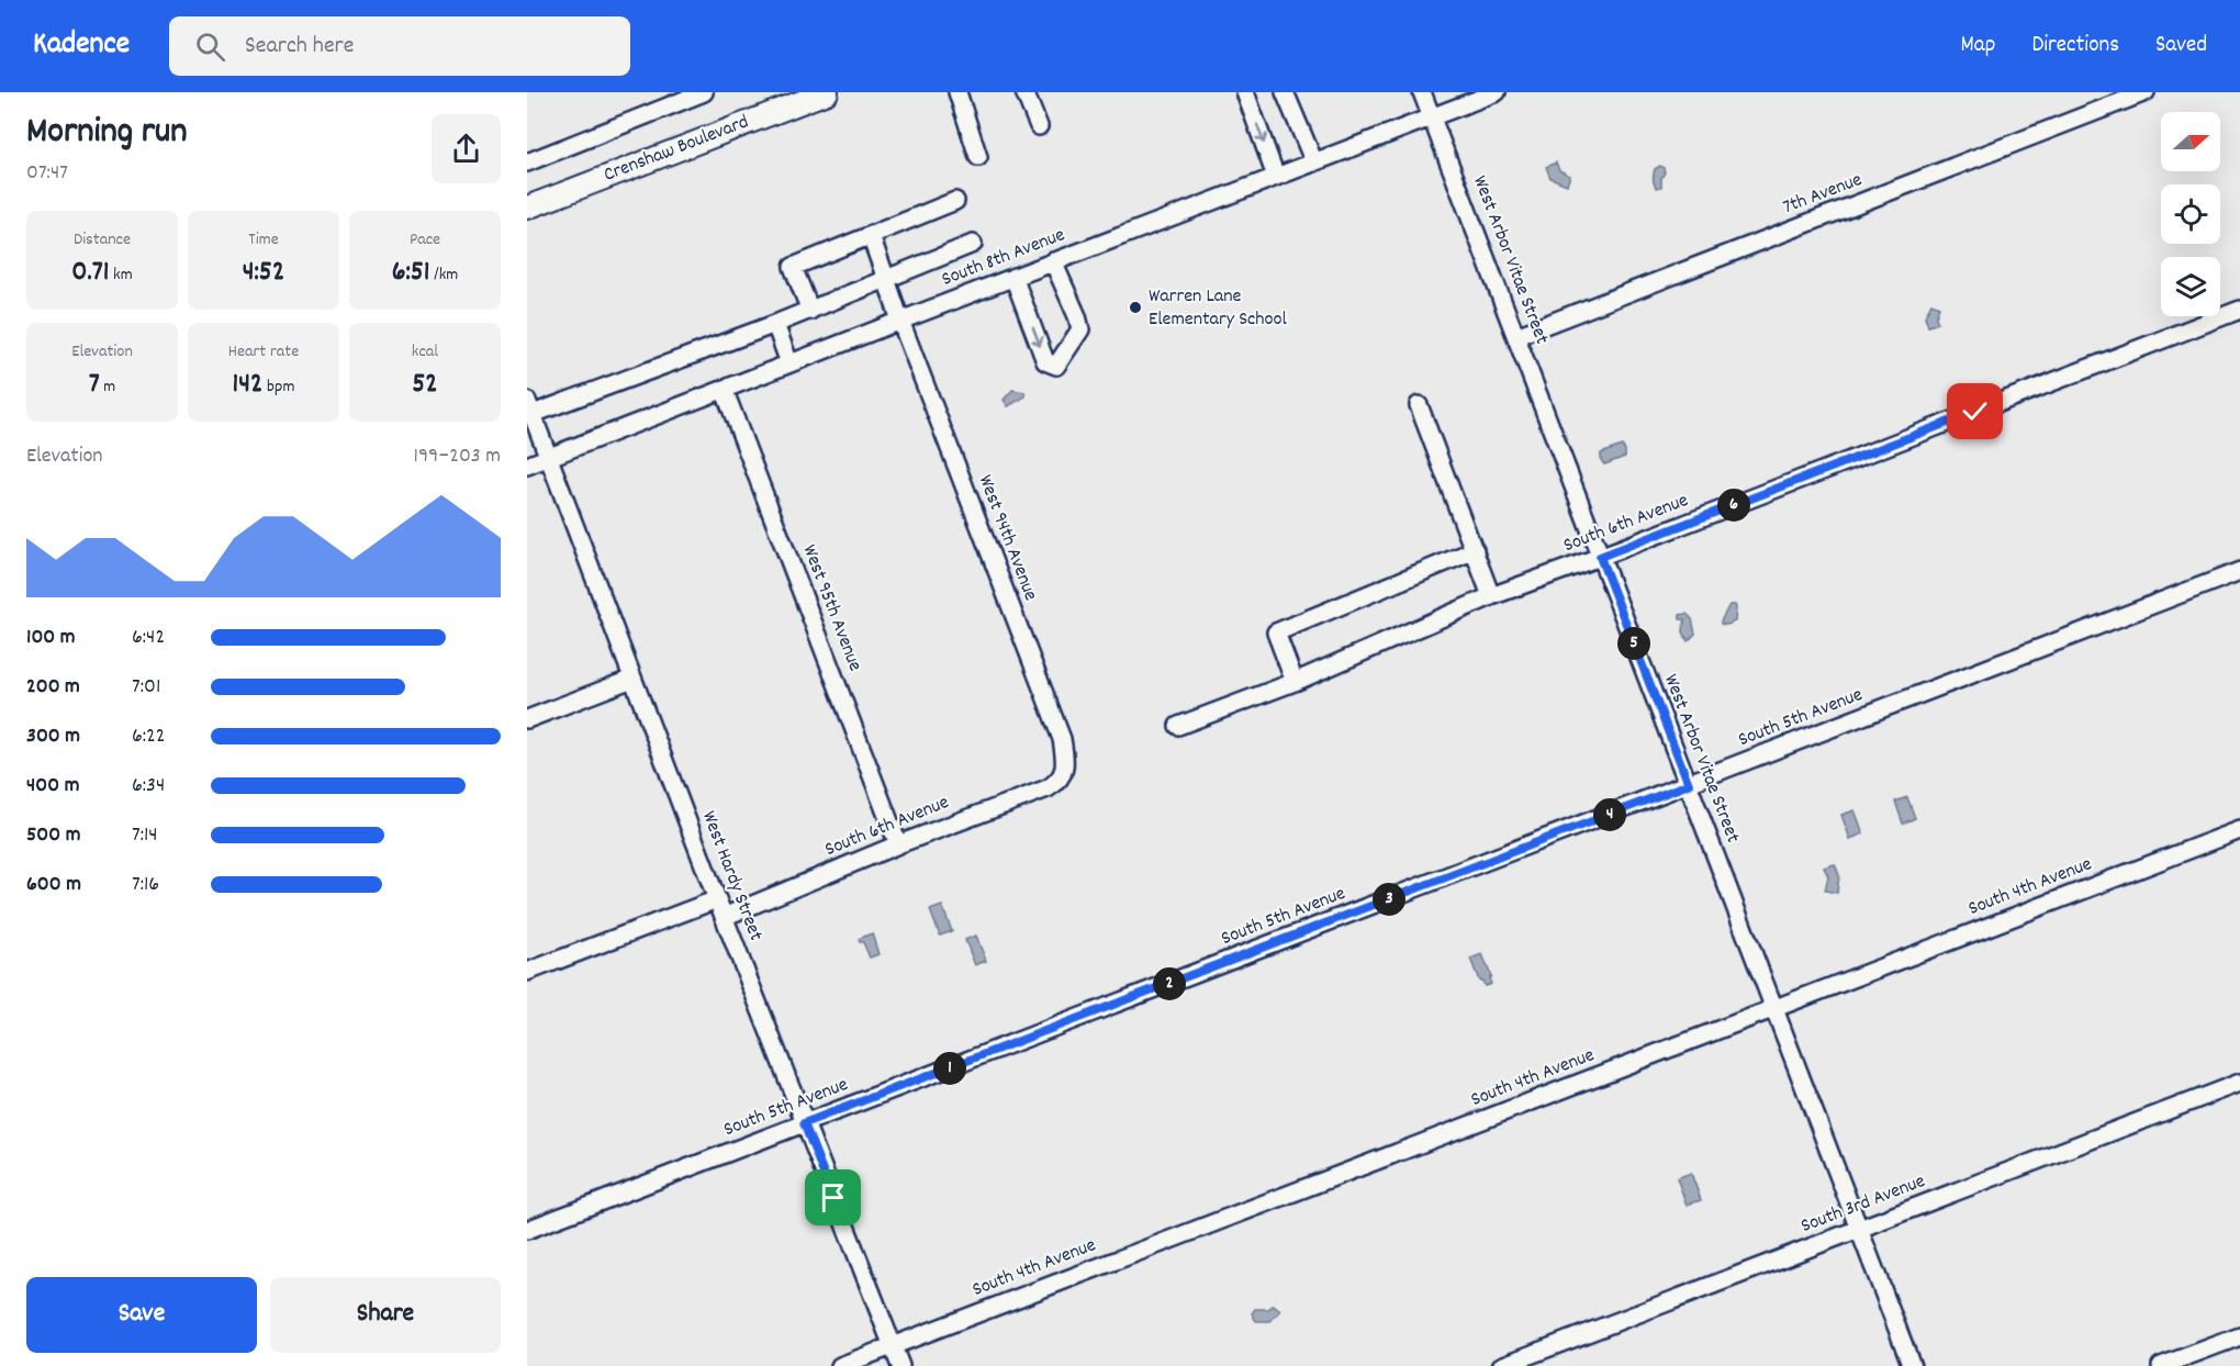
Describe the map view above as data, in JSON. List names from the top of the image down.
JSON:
{
  "streets": {
    "main road": ["Crenshaw Boulevard"],
    "street": [
      "7th Avenue",
      "South 8th Avenue",
      "West Arbor Vitae Street",
      "South 6th Avenue",
      "West 94th Avenue",
      "West 95th Avenue",
      "South 5th Avenue",
      "West Hardy Street",
      "South 4th Avenue",
      "South 3rd Avenue"
    ]
  },
  "crossings": [
    ["7th Avenue", "West Arbor Vitae Street"],
    ["South 8th Avenue", "West Arbor Vitae Street"],
    ["South 8th Avenue", "West 94th Avenue"],
    ["South 8th Avenue", "West 95th Avenue"],
    ["South 8th Avenue", "West Hardy Street"],
    ["West Arbor Vitae Street", "South 6th Avenue"],
    ["West Arbor Vitae Street", "South 5th Avenue"],
    ["West Arbor Vitae Street", "South 4th Avenue"],
    ["West Arbor Vitae Street", "South 3rd Avenue"],
    ["South 6th Avenue", "West 94th Avenue"],
    ["South 6th Avenue", "West 95th Avenue"],
    ["South 6th Avenue", "West Hardy Street"],
    ["South 5th Avenue", "West Hardy Street"],
    ["West Hardy Street", "South 4th Avenue"]
  ],
  "places": ["Warren Lane Elementary School"],
  "north": "right",
  "page": {
    "header": "Kadence",
    "search": "Search here",
    "nav": ["Map", "Directions", "Saved"],
    "heading": ["Morning run", "07:47"],
    "stats": [
      ["Distance", "0.71 km"],
      ["Time", "4:52"],
      ["Pace", "6:51 /km"],
      ["Elevation", "7 m"],
      ["Heart rate", "142 bpm"],
      ["kcal", "52"]
    ],
    "chart": ["Elevation", "199–203 m"],
    "pins": [
      "6",
      "5",
      "4",
      "3",
      "2",
      "1"
    ],
    "list": [
      {
        "name": "100 m",
        "note": "6:42"
      },
      {
        "name": "200 m",
        "note": "7:01"
      },
      {
        "name": "300 m",
        "note": "6:22"
      },
      {
        "name": "400 m",
        "note": "6:34"
      },
      {
        "name": "500 m",
        "note": "7:14"
      },
      {
        "name": "600 m",
        "note": "7:16"
      }
    ],
    "buttons": ["Save", "Share"]
  }
}
